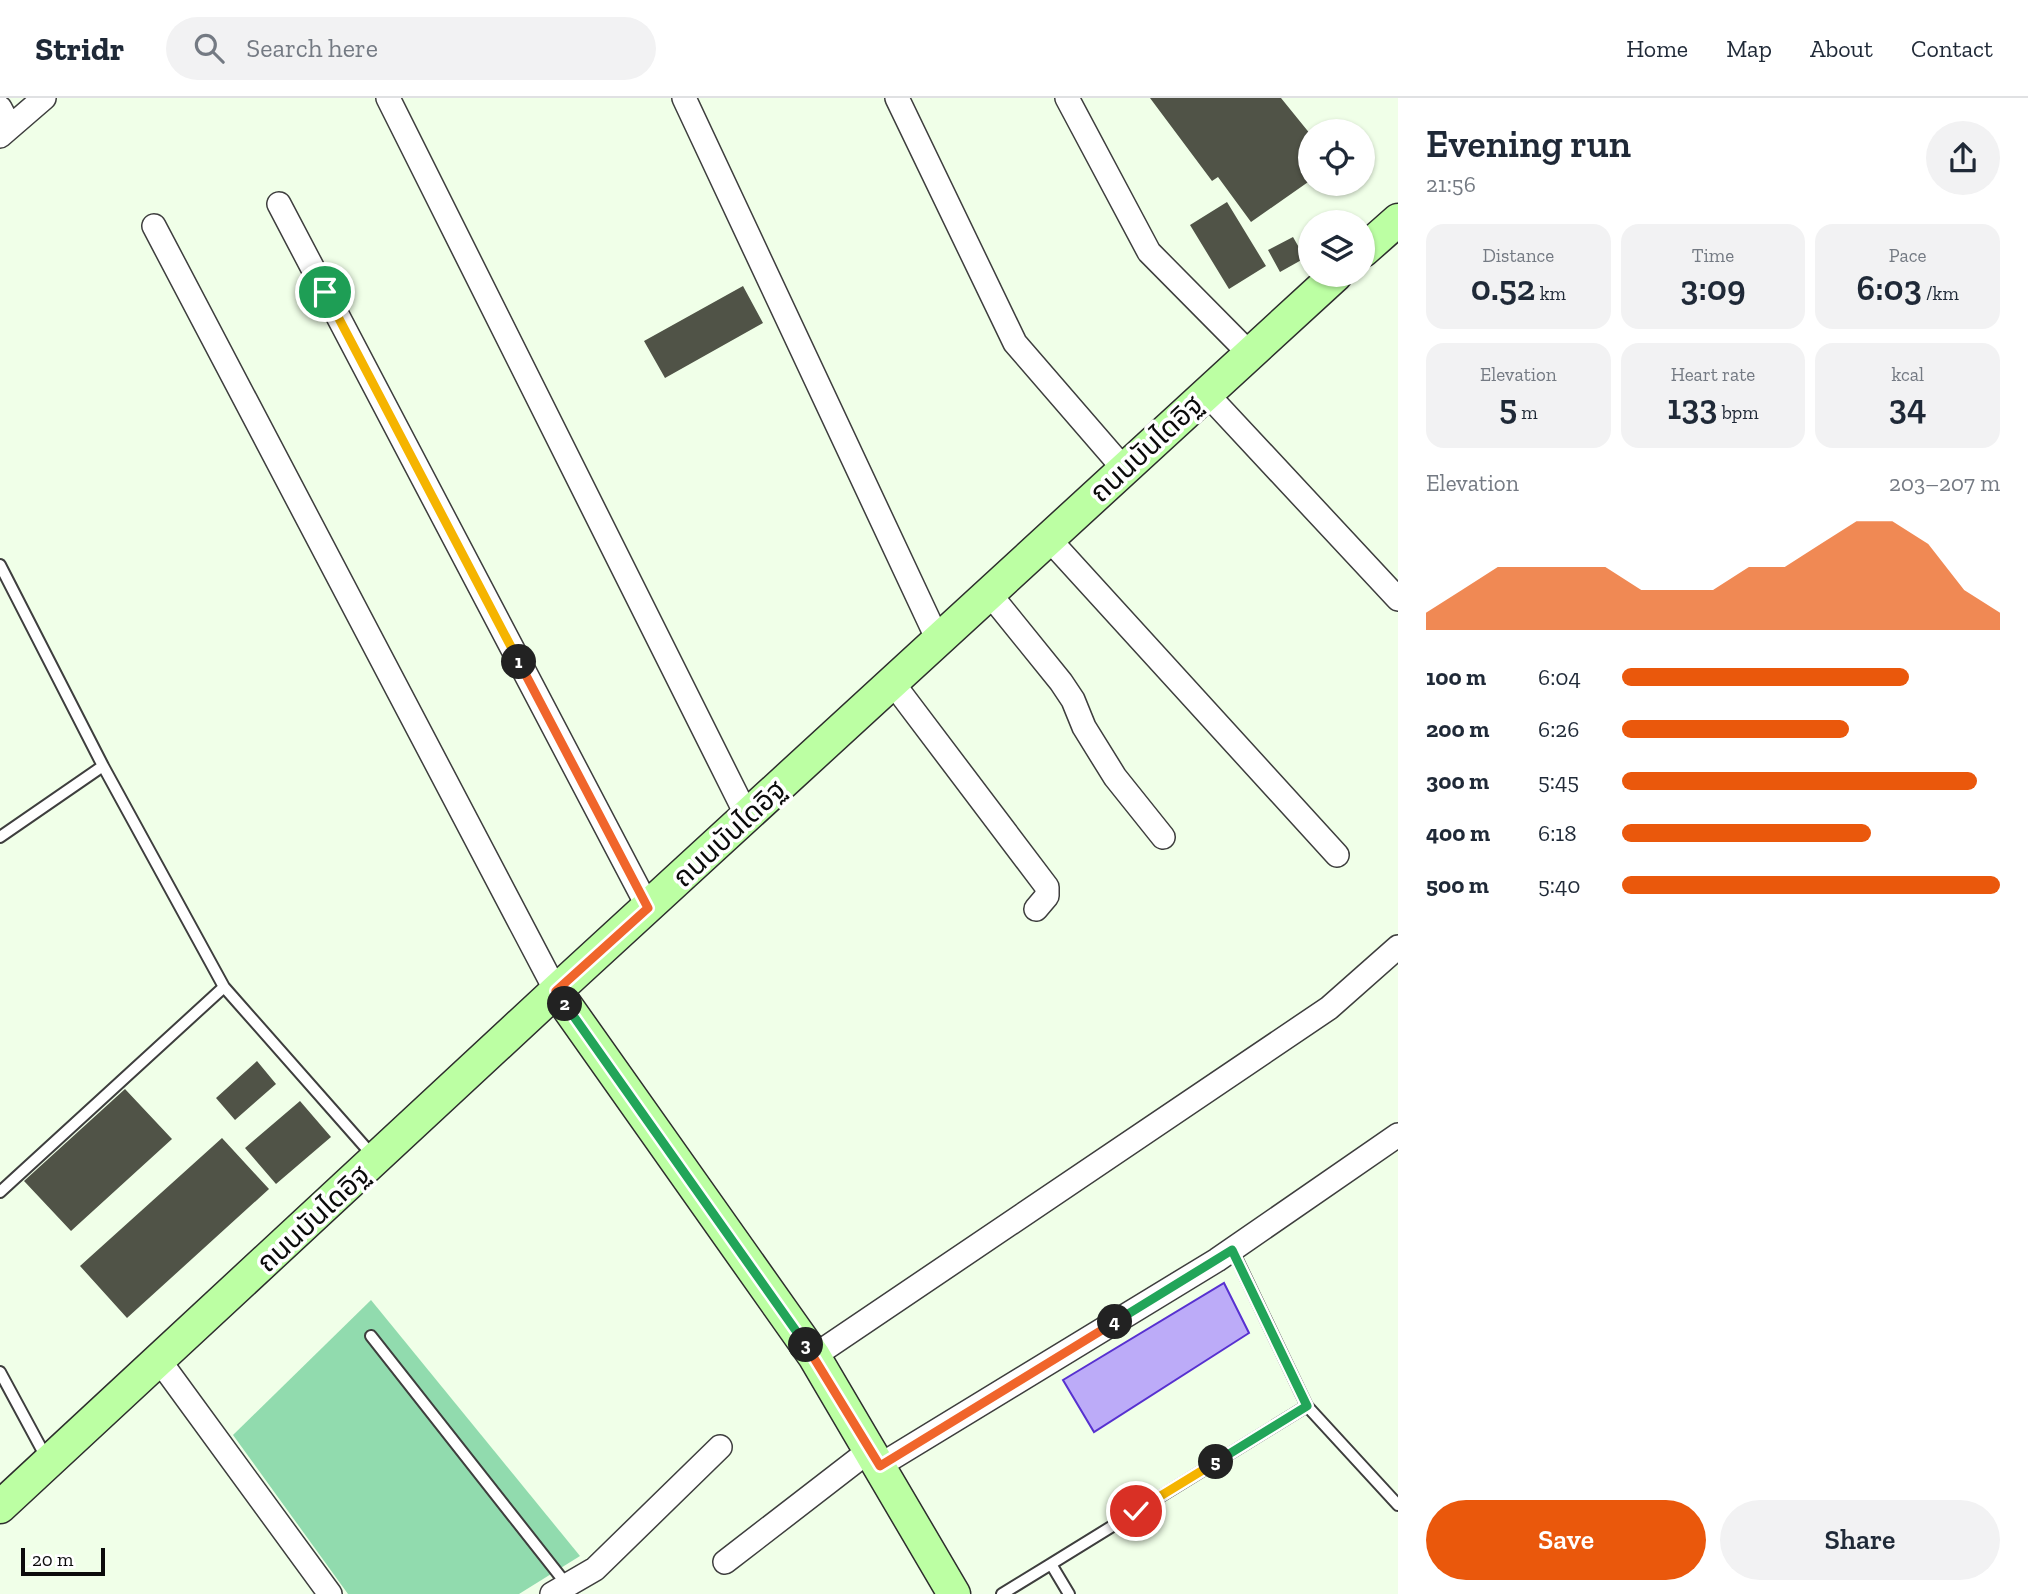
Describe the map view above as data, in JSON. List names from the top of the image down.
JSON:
{
  "streets": {
    "main road": ["ถนนบันไดอิฐ"]
  },
  "scale_bar": "20 m",
  "page": {
    "header": "Stridr",
    "search": "Search here",
    "nav": [
      "Home",
      "Map",
      "About",
      "Contact"
    ],
    "heading": ["Evening run", "21:56"],
    "stats": [
      ["Distance", "0.52 km"],
      ["Time", "3:09"],
      ["Pace", "6:03 /km"],
      ["Elevation", "5 m"],
      ["Heart rate", "133 bpm"],
      ["kcal", "34"]
    ],
    "chart": ["Elevation", "203–207 m"],
    "pins": [
      "1",
      "2",
      "4",
      "3",
      "5"
    ],
    "list": [
      {
        "name": "100 m",
        "note": "6:04"
      },
      {
        "name": "200 m",
        "note": "6:26"
      },
      {
        "name": "300 m",
        "note": "5:45"
      },
      {
        "name": "400 m",
        "note": "6:18"
      },
      {
        "name": "500 m",
        "note": "5:40"
      }
    ],
    "buttons": ["Save", "Share"],
    "scale": "20 m"
  }
}
